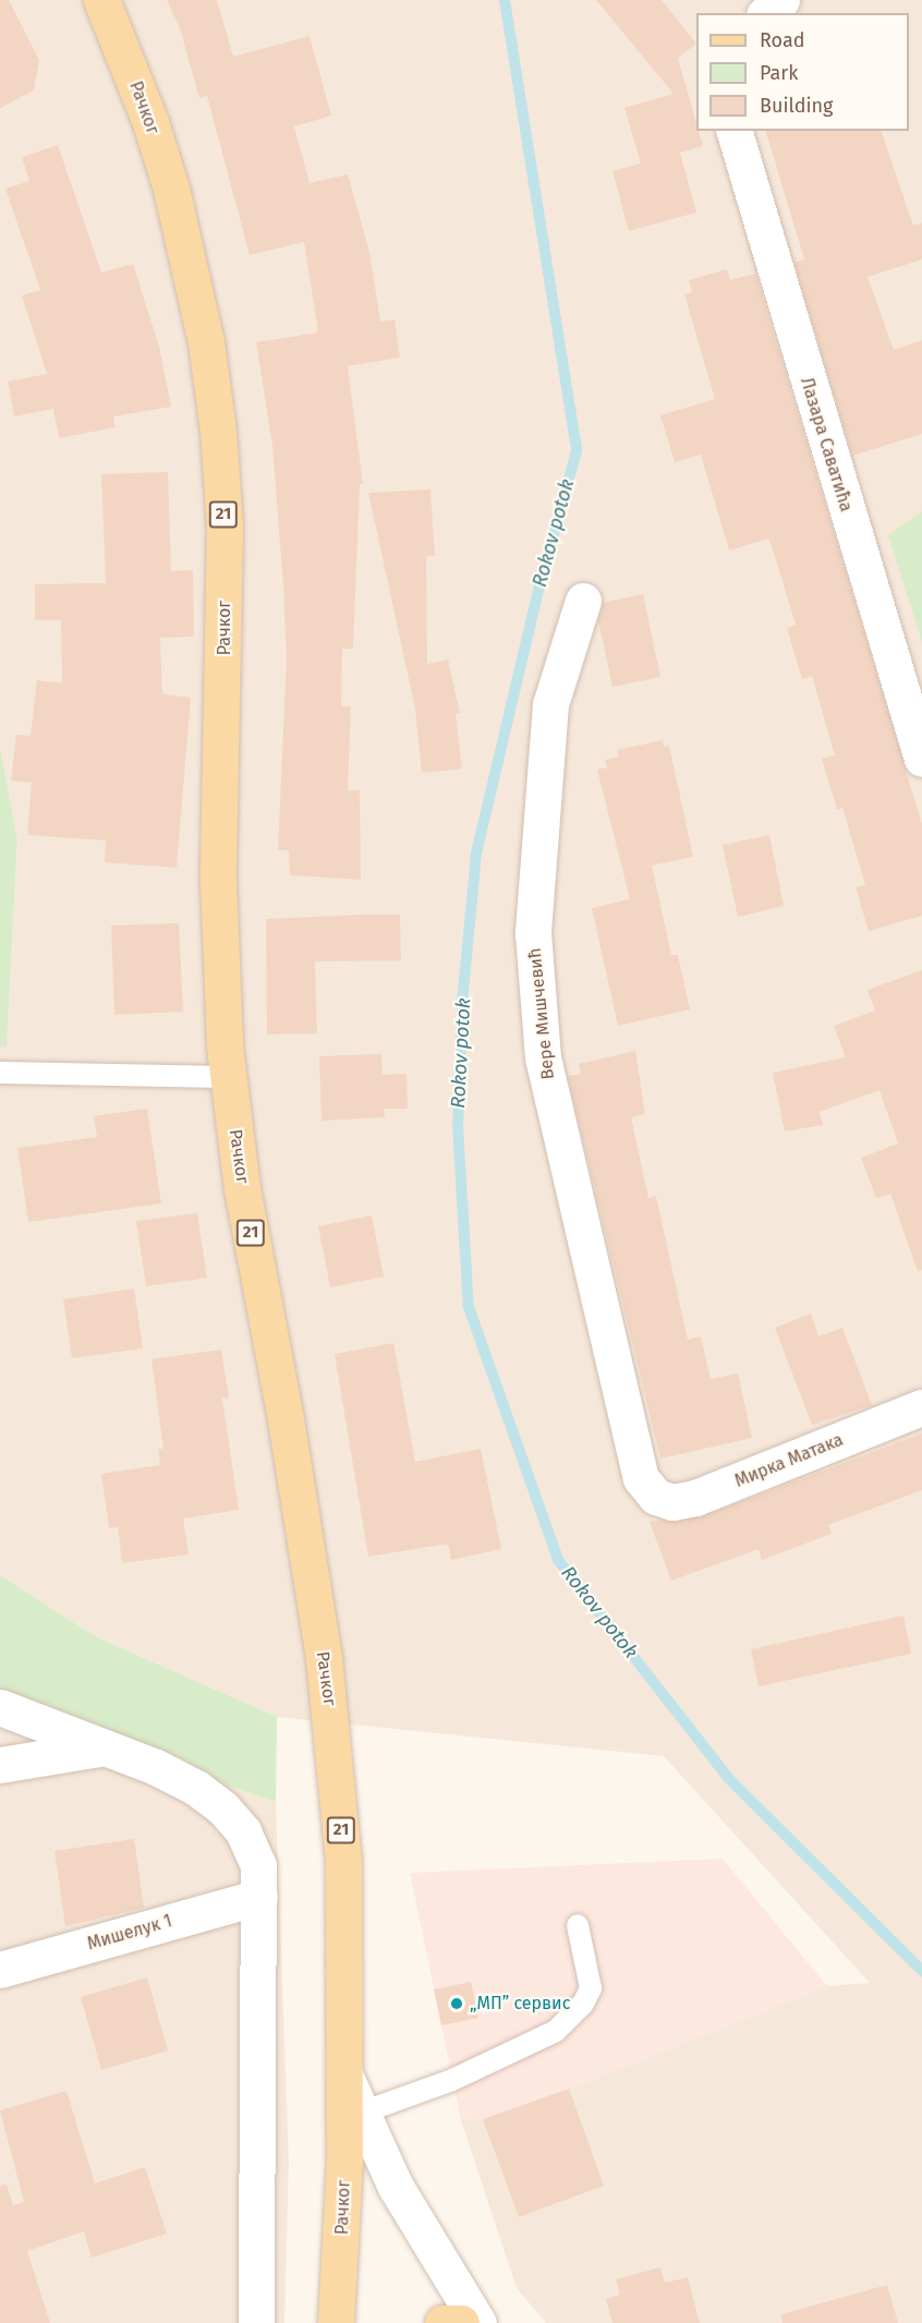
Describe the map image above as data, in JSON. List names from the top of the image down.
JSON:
{
  "streets": {
    "main road": ["Рачког", "21"],
    "street": [
      "Лазара Саватића",
      "Вере Мишчевић",
      "Мирка Матака",
      "Мишелук 1"
    ]
  },
  "crossings": [
    ["Вере Мишчевић", "Мирка Матака"]
  ],
  "water": ["Rokov potok"],
  "places": ["„МП” сервис"],
  "legend": ["Road", "Park", "Building"]
}
